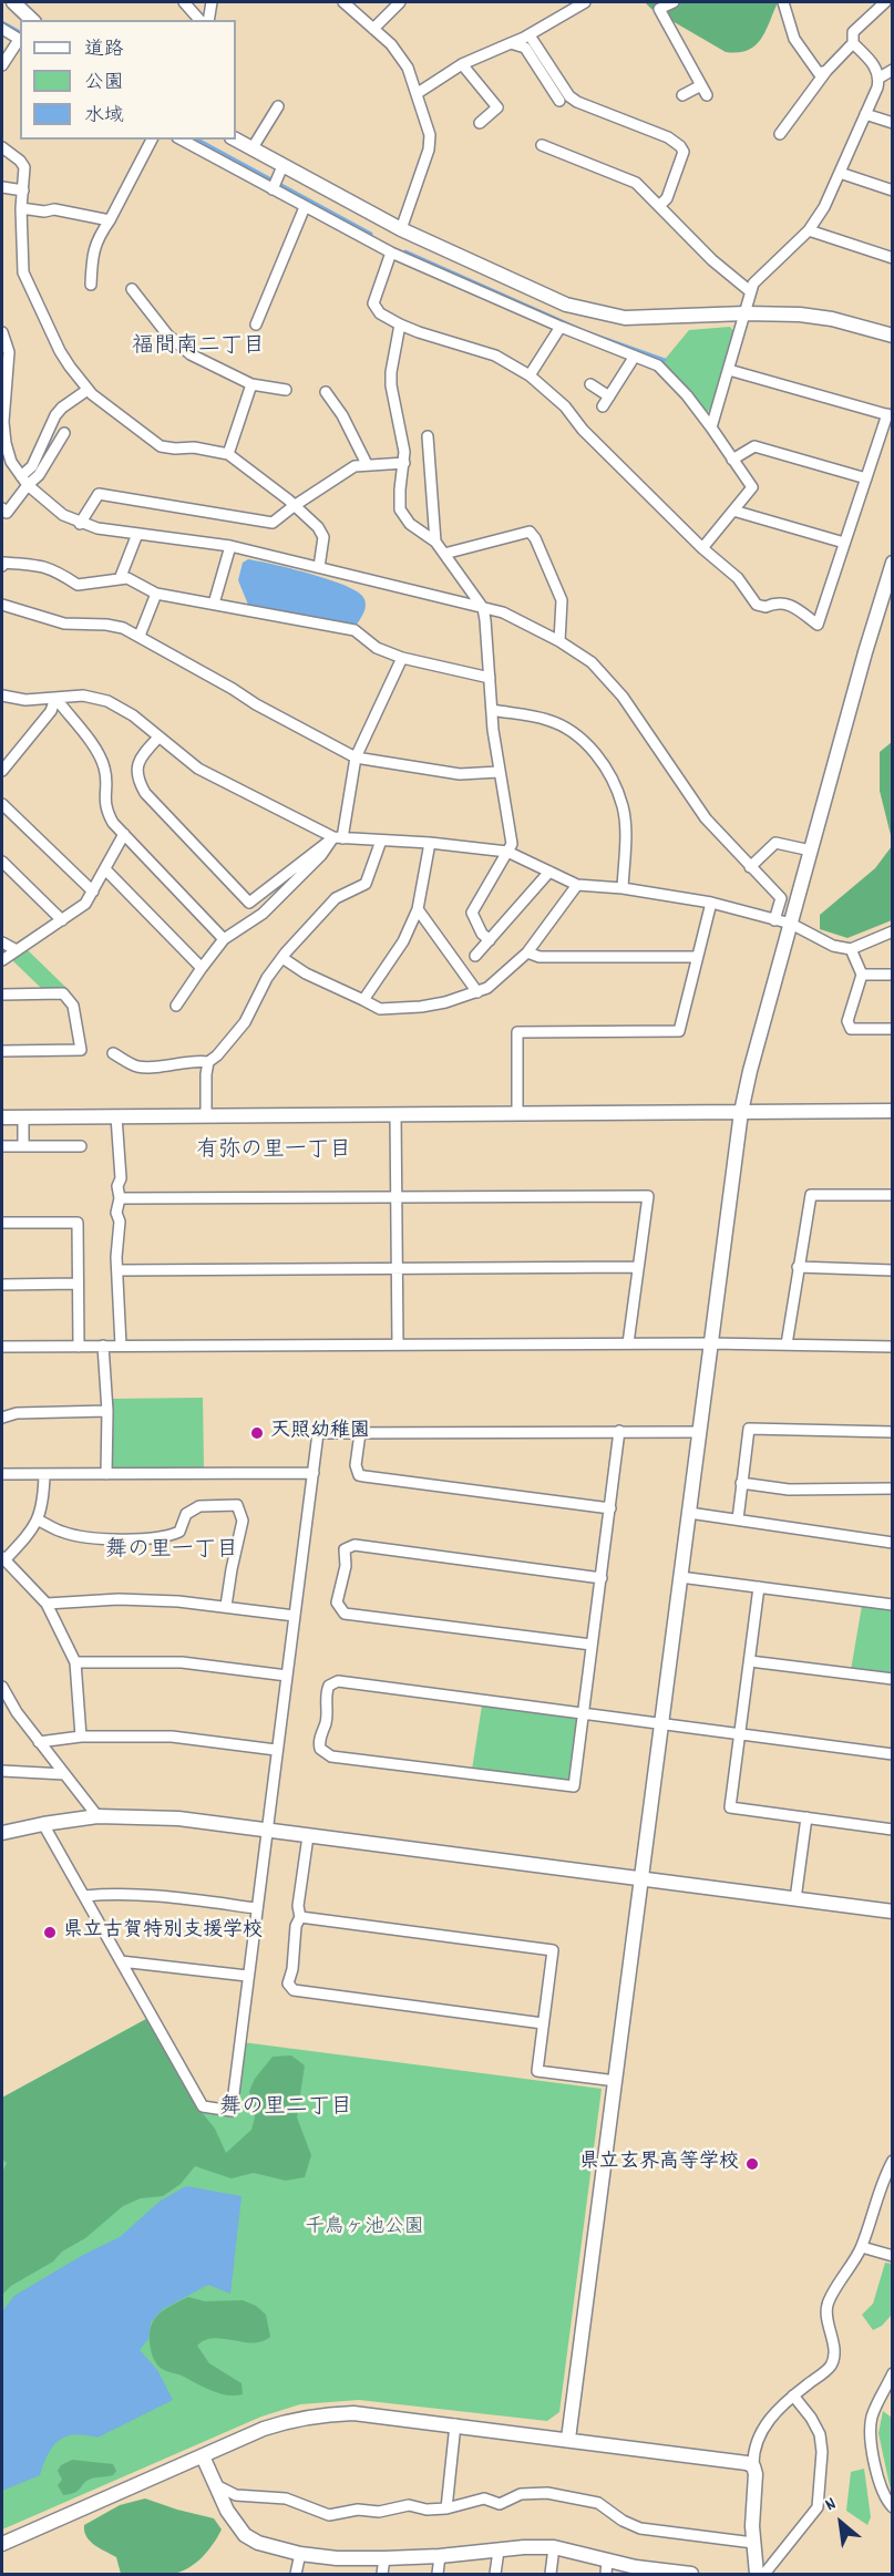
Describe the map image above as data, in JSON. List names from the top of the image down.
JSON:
{
  "districts": [
    "福間南二丁目",
    "有弥の里一丁目",
    "舞の里一丁目",
    "舞の里二丁目"
  ],
  "parks": ["千鳥ヶ池公園"],
  "places": ["天照幼稚園", "県立古賀特別支援学校", "県立玄界高等学校"],
  "legend": ["道路", "公園", "水域"],
  "north": "top left"
}
